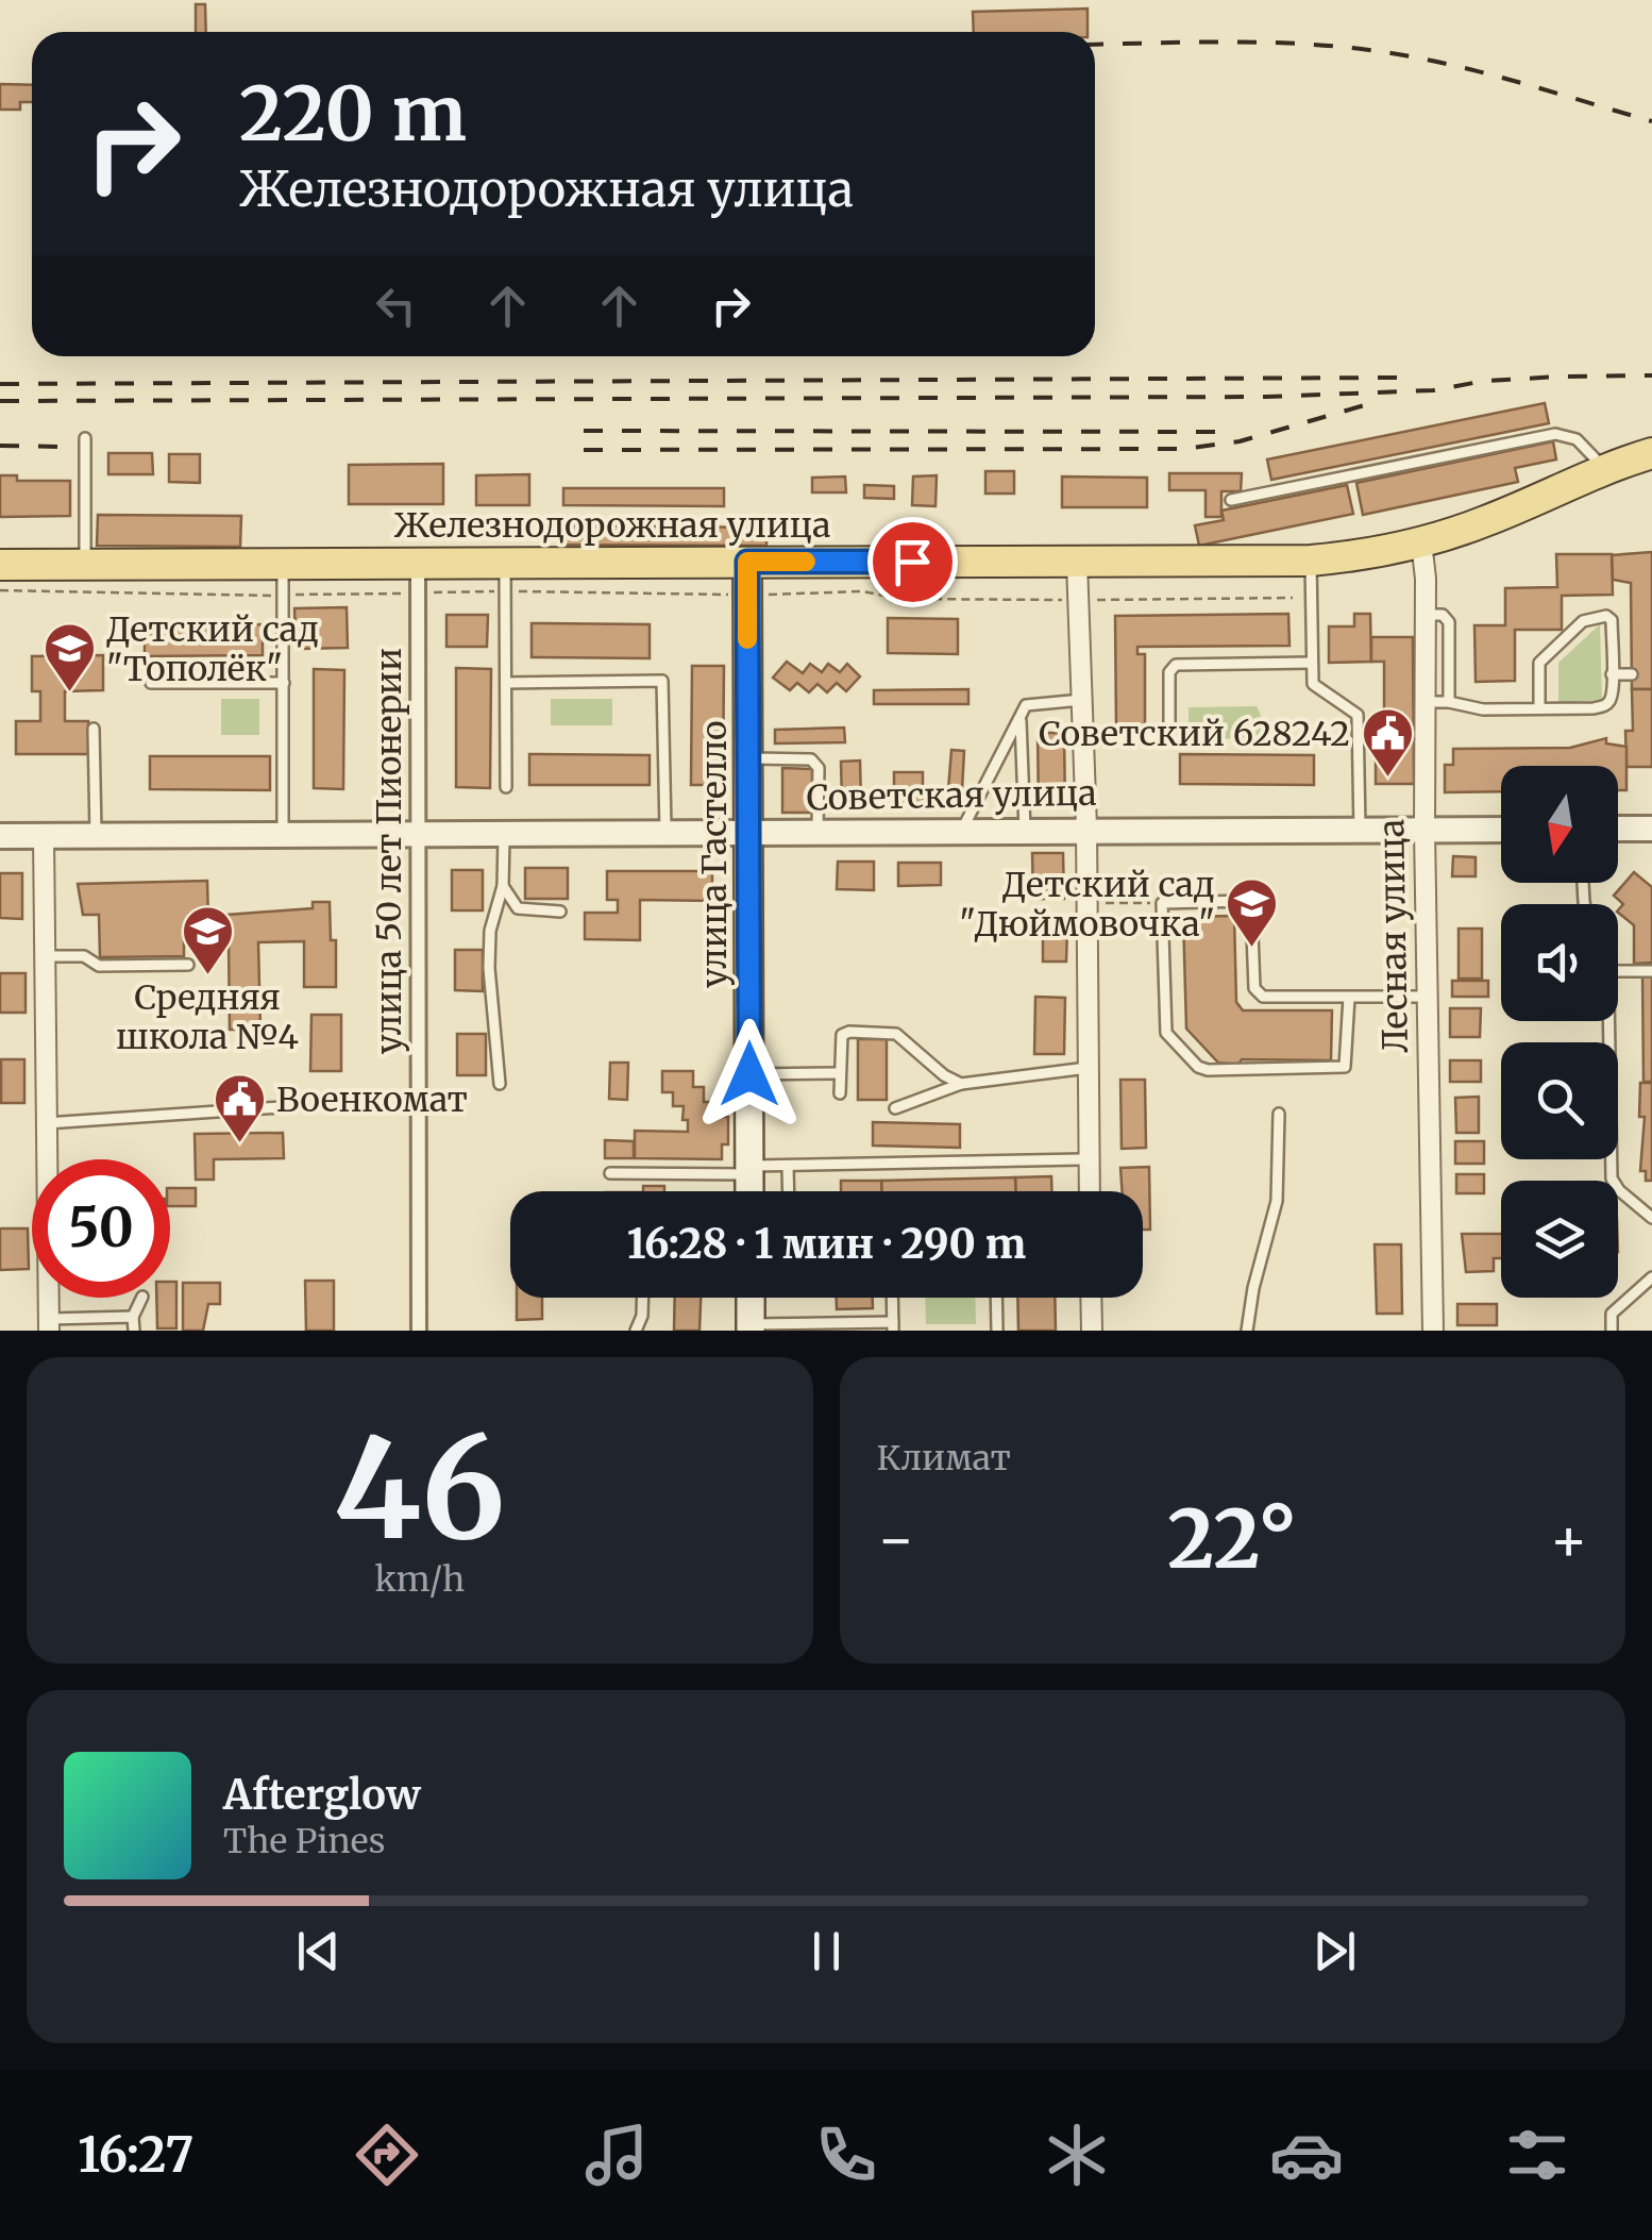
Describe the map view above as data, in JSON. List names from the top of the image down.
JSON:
{
  "streets": {
    "main road": ["Железнодорожная улица", "улица Гастелло"],
    "street": ["Советская улица", "улица 50 лет Пионерии", "Лесная улица"]
  },
  "crossings": [
    ["Железнодорожная улица", "улица 50 лет Пионерии"],
    ["Железнодорожная улица", "улица Гастелло"],
    ["Железнодорожная улица", "Лесная улица"],
    ["Советская улица", "улица 50 лет Пионерии"],
    ["Советская улица", "улица Гастелло"],
    ["Советская улица", "Лесная улица"]
  ],
  "places": {
    "school or university": ["Детский сад \"Тополёк\"", "Детский сад \"Дюймовочка\"", "Средняя школа №4"],
    "public building": ["Советский 628242", "Военкомат"]
  },
  "north": "bottom",
  "page": {
    "turn": ["220 m", "Железнодорожная улица"],
    "limit": "50",
    "trip": "16:28 · 1 мин · 290 m",
    "tile": [
      ["46", "km/h"],
      "Климат"
    ],
    "heat": ["−", "22°", "+"],
    "song": ["Afterglow", "The Pines"],
    "tabs": "16:27"
  }
}
